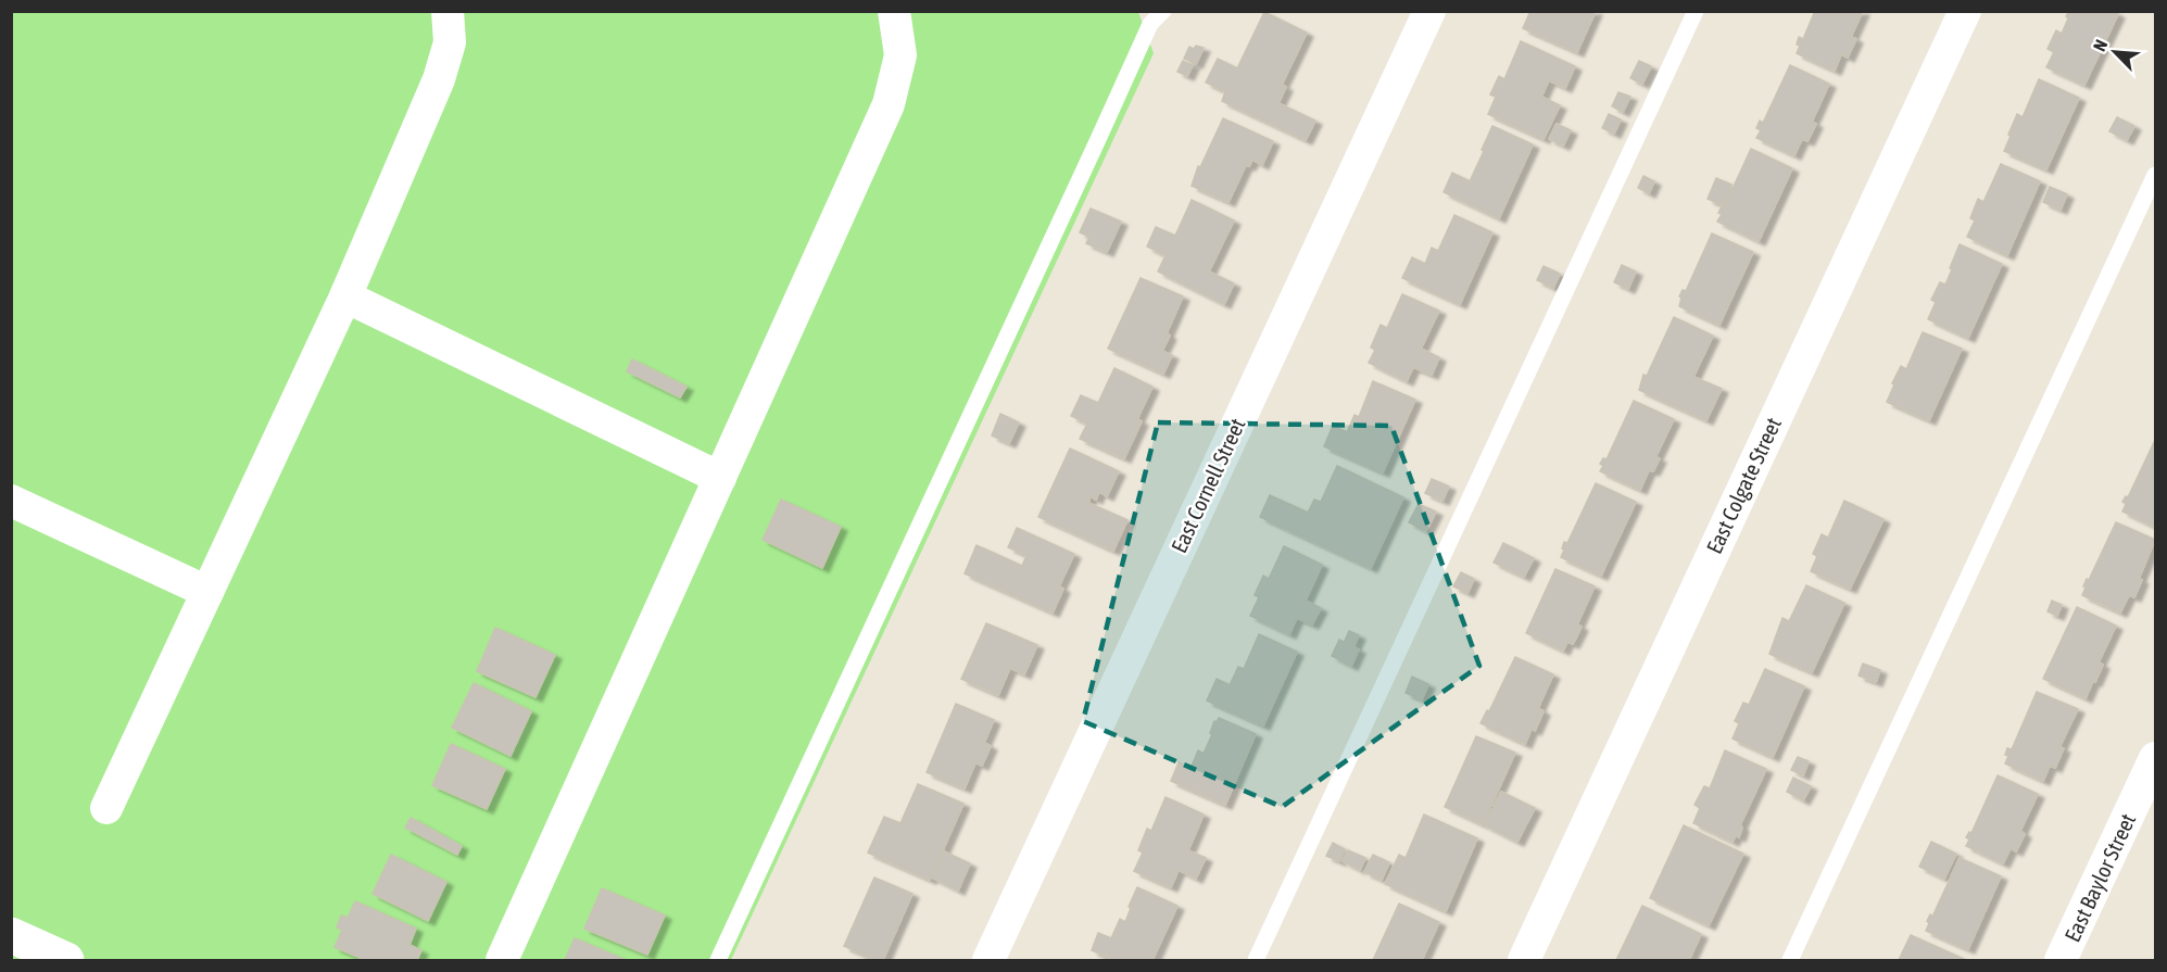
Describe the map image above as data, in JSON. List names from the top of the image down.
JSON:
{
  "streets": {
    "street": ["East Cornell Street", "East Colgate Street", "East Baylor Street"]
  },
  "north": "top left"
}
